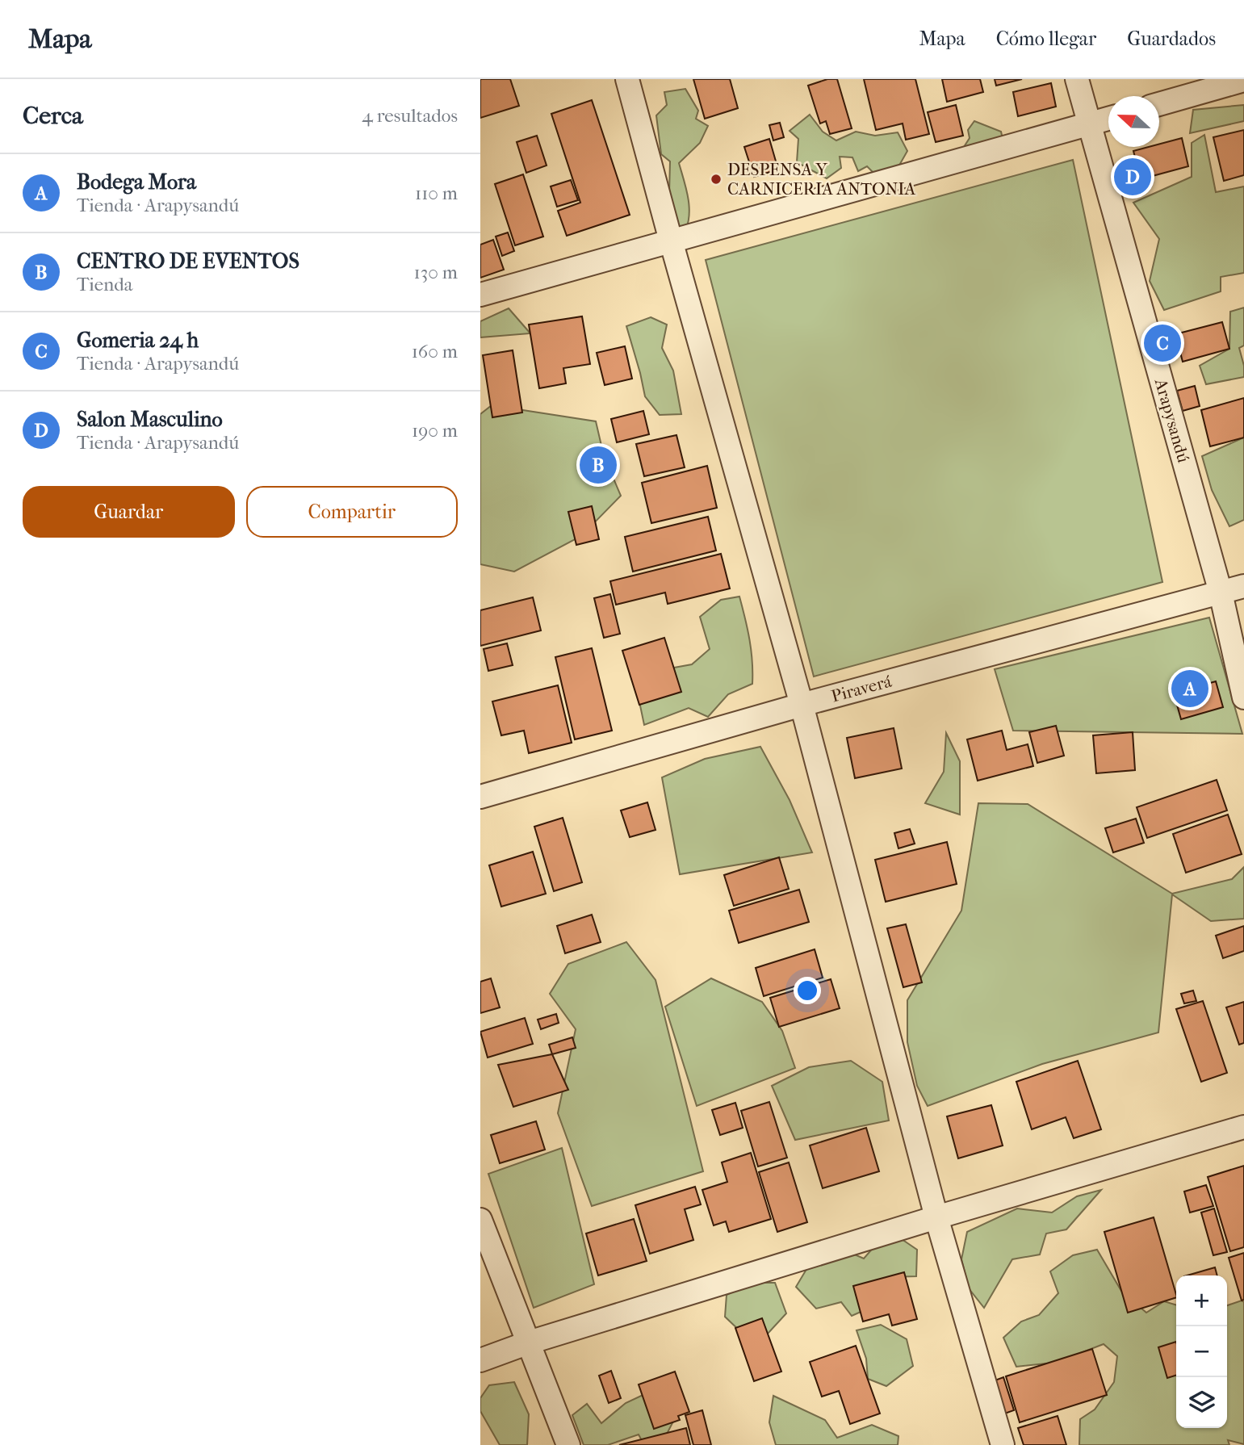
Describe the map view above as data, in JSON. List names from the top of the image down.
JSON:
{
  "streets": {
    "street": ["Arapysandú", "Piraverá"]
  },
  "crossings": [
    ["Arapysandú", "Piraverá"]
  ],
  "places": ["DESPENSA Y CARNICERIA ANTONIA"],
  "north": "left",
  "page": {
    "header": "Mapa",
    "nav": ["Mapa", "Cómo llegar", "Guardados"],
    "heading": ["Cerca", "4 resultados"],
    "list": [
      {
        "mark": "A",
        "name": "Bodega Mora",
        "note": "Tienda · Arapysandú",
        "value": "110 m"
      },
      {
        "mark": "B",
        "name": "CENTRO DE EVENTOS",
        "note": "Tienda",
        "value": "130 m"
      },
      {
        "mark": "C",
        "name": "Gomeria 24 h",
        "note": "Tienda · Arapysandú",
        "value": "160 m"
      },
      {
        "mark": "D",
        "name": "Salon Masculino",
        "note": "Tienda · Arapysandú",
        "value": "190 m"
      }
    ],
    "pins": [
      "D",
      "C",
      "B",
      "A"
    ],
    "buttons": ["Guardar", "Compartir"],
    "map_buttons": ["+", "−"]
  }
}
